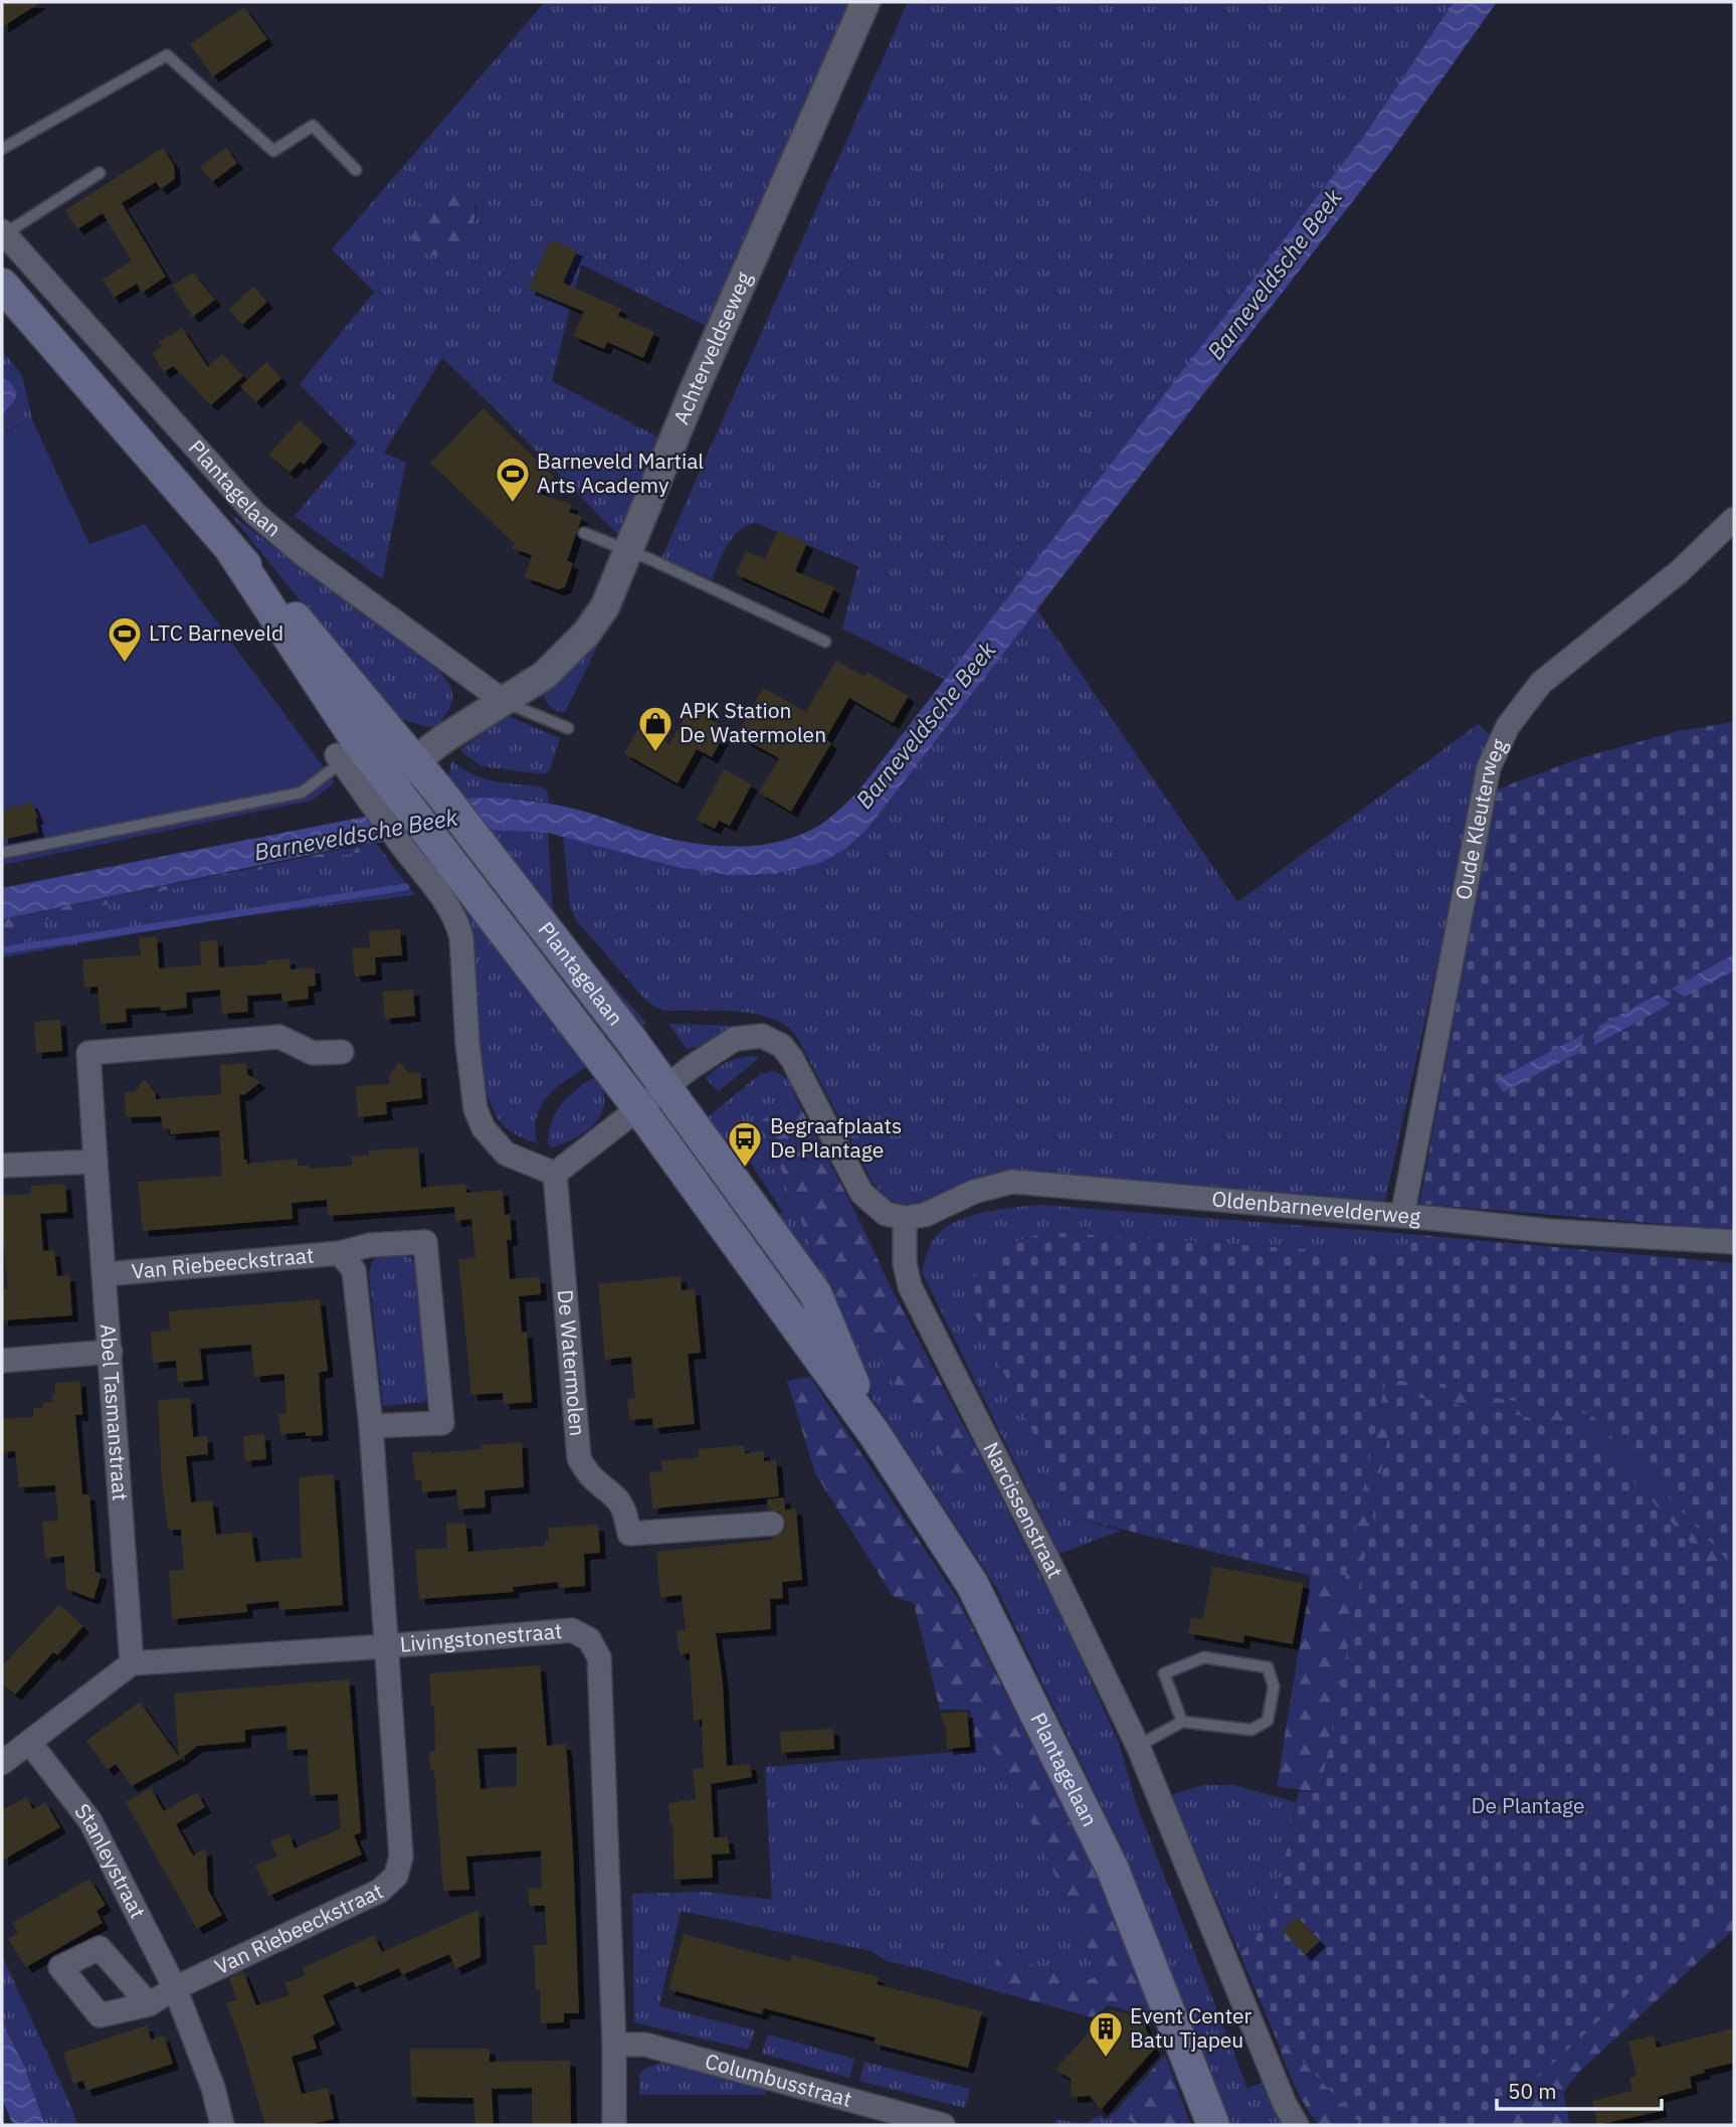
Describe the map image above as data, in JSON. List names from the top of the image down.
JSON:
{
  "streets": {
    "main road": ["Plantagelaan"],
    "street": [
      "Achterveldseweg",
      "Oude Kleuterweg",
      "Oldenbarnevelderweg",
      "Van Riebeeckstraat",
      "De Watermolen",
      "Abel Tasmanstraat",
      "Narcissenstraat",
      "Livingstonestraat",
      "Stanleystraat",
      "Columbusstraat"
    ]
  },
  "crossings": [
    ["Achterveldseweg", "Plantagelaan"],
    ["Plantagelaan", "De Watermolen"],
    ["Oude Kleuterweg", "Oldenbarnevelderweg"],
    ["Oldenbarnevelderweg", "Narcissenstraat"],
    ["Van Riebeeckstraat", "Abel Tasmanstraat"],
    ["Van Riebeeckstraat", "Livingstonestraat"],
    ["Van Riebeeckstraat", "Stanleystraat"],
    ["Abel Tasmanstraat", "Livingstonestraat"],
    ["Livingstonestraat", "Columbusstraat"]
  ],
  "water": ["Barneveldsche Beek"],
  "parks": ["De Plantage"],
  "places": {
    "sports": ["Barneveld Martial Arts Academy", "LTC Barneveld"],
    "shop": ["APK Station De Watermolen"],
    "bus stop": ["Begraafplaats De Plantage"],
    "building": ["Event Center Batu Tjapeu"]
  },
  "scale_bar": "50 m"
}
